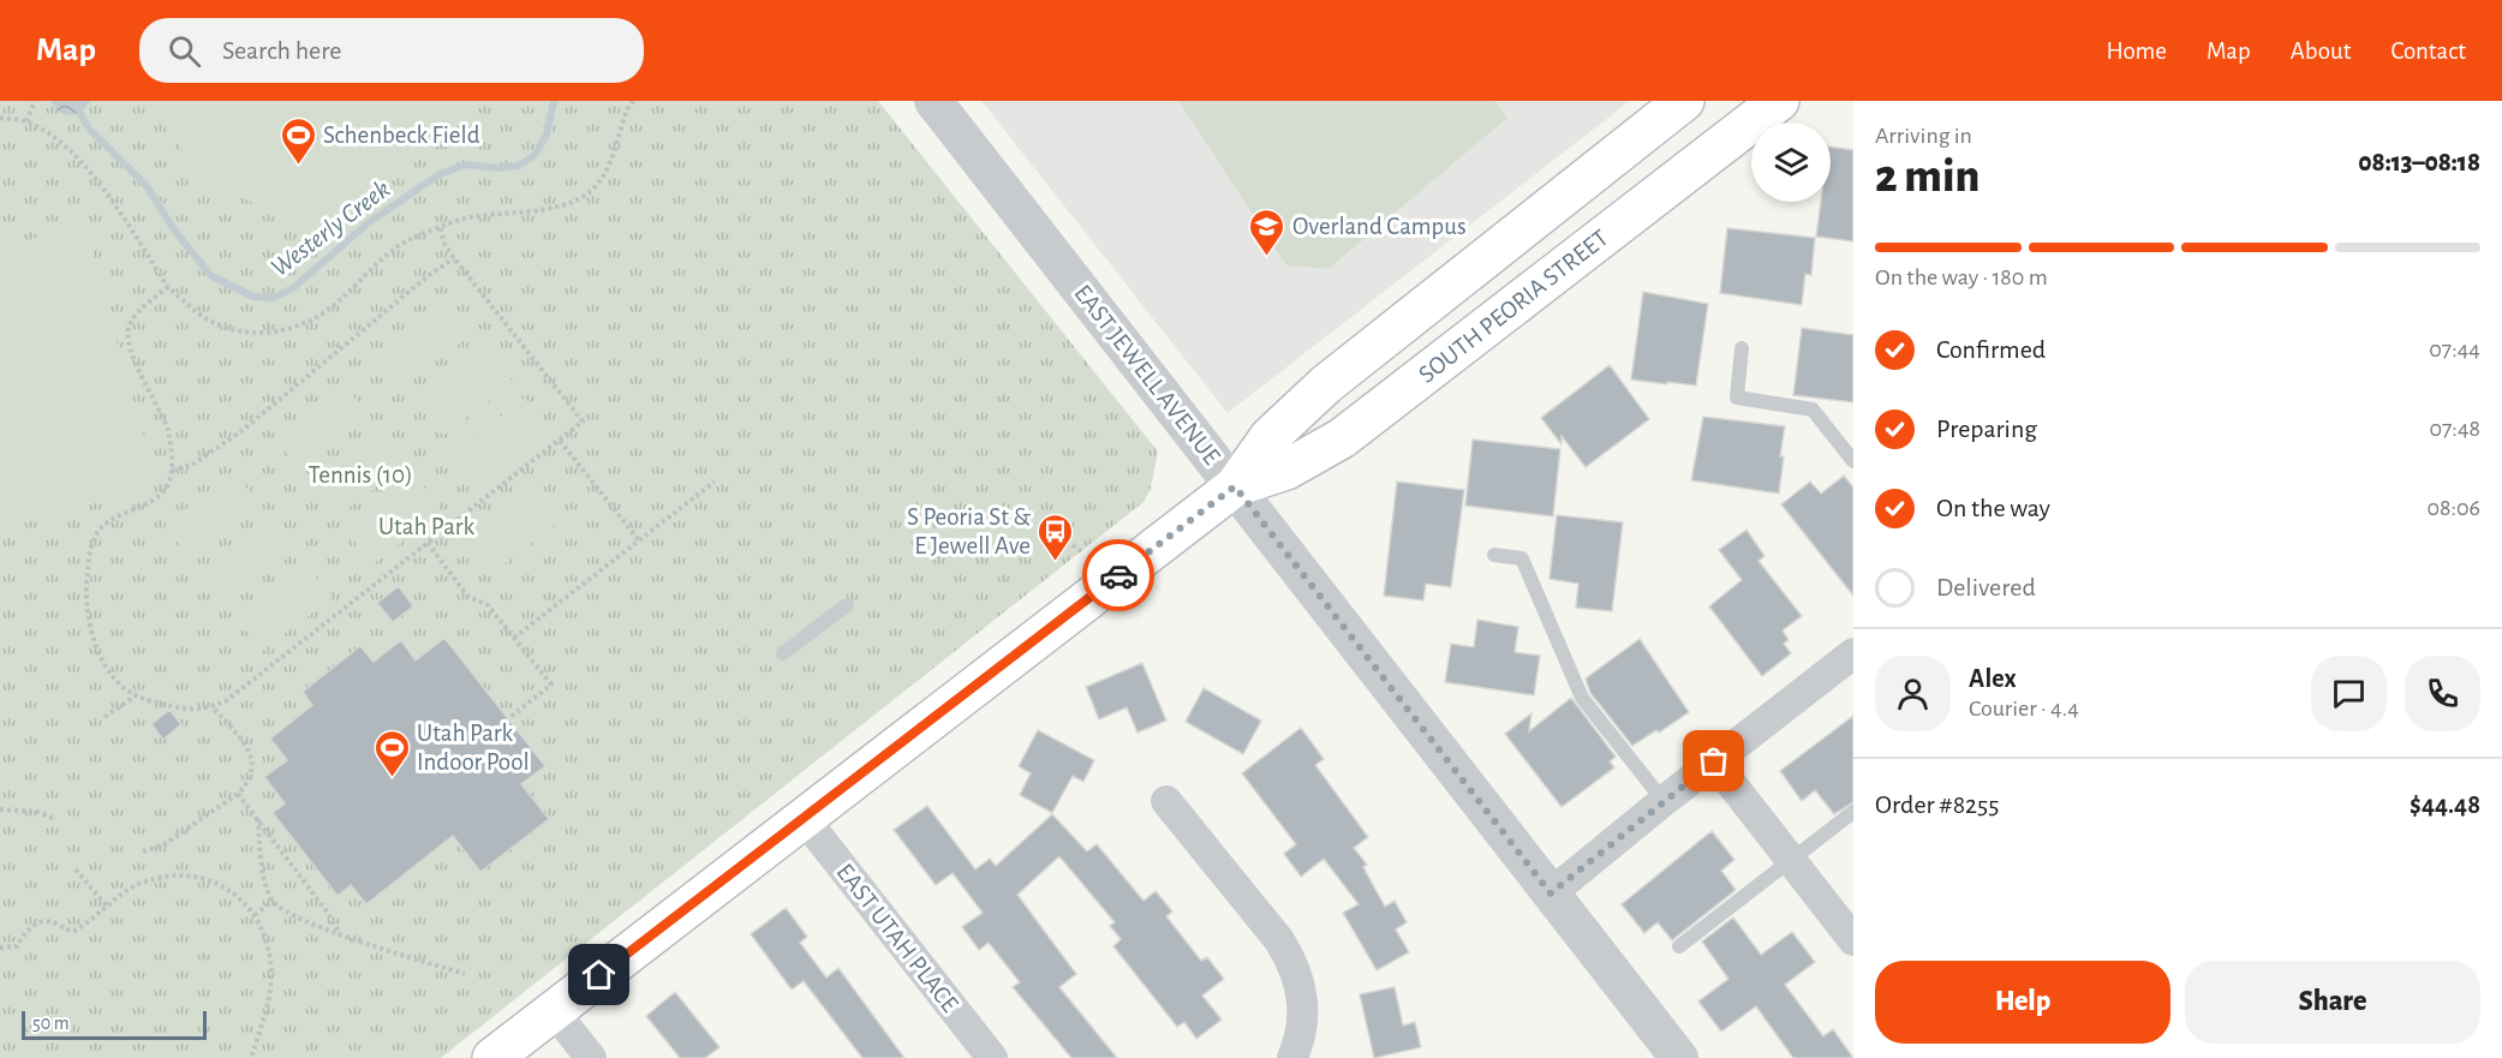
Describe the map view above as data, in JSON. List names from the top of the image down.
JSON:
{
  "streets": {
    "main road": ["SOUTH PEORIA STREET"],
    "street": ["EAST JEWELL AVENUE", "EAST UTAH PLACE"]
  },
  "crossings": [
    ["SOUTH PEORIA STREET", "EAST JEWELL AVENUE"],
    ["SOUTH PEORIA STREET", "EAST UTAH PLACE"]
  ],
  "water": ["Westerly Creek"],
  "parks": ["Tennis (10)", "Utah Park"],
  "places": {
    "sports": ["Schenbeck Field", "Utah Park Indoor Pool"],
    "school or university": ["Overland Campus"],
    "bus stop": ["S Peoria St & E Jewell Ave"]
  },
  "scale_bar": "50 m",
  "page": {
    "header": "Map",
    "search": "Search here",
    "nav": [
      "Home",
      "Map",
      "About",
      "Contact"
    ],
    "heading": ["2 min", "Arriving in", "08:13–08:18"],
    "panel": [
      "Alex",
      "Courier · 4.4",
      "Order #8255",
      "$44.48"
    ],
    "bar": "On the way · 180 m",
    "list": [
      ["Confirmed", "07:44"],
      ["Preparing", "07:48"],
      ["On the way", "08:06"],
      "Delivered"
    ],
    "buttons": ["Help", "Share"],
    "scale": "50 m"
  }
}
